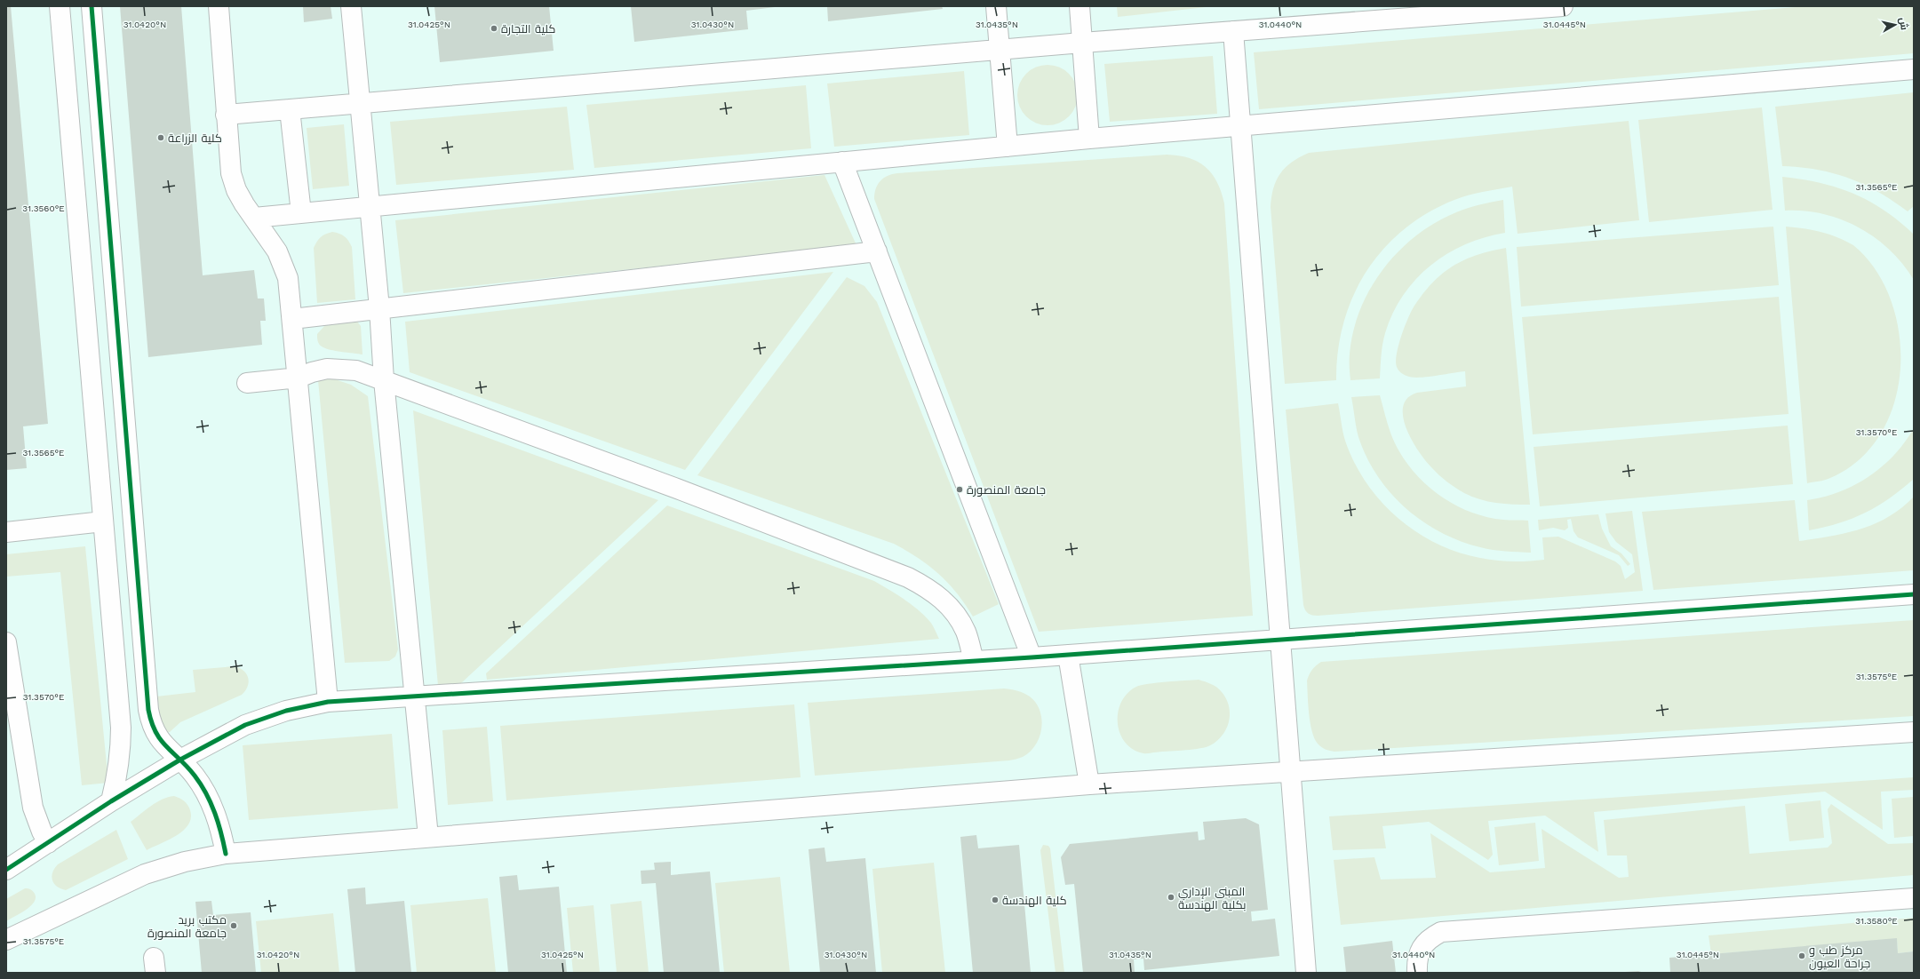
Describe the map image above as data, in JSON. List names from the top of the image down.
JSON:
{
  "places": [
    "كلية التجارة",
    "كلية الزراعة",
    "جامعة المنصورة",
    "المبنى الإداري بكلية الهندسة",
    "كلية الهندسة",
    "مكتب بريد جامعة المنصورة",
    "مركز طب و جراحة العيون"
  ],
  "north": "right",
  "coordinates": [
    "31.0420°N",
    "31.0425°N",
    "31.0430°N",
    "31.0435°N",
    "31.0440°N",
    "31.0445°N",
    "31.3565°E",
    "31.3560°E",
    "31.3570°E",
    "31.3575°E",
    "31.3580°E"
  ]
}
